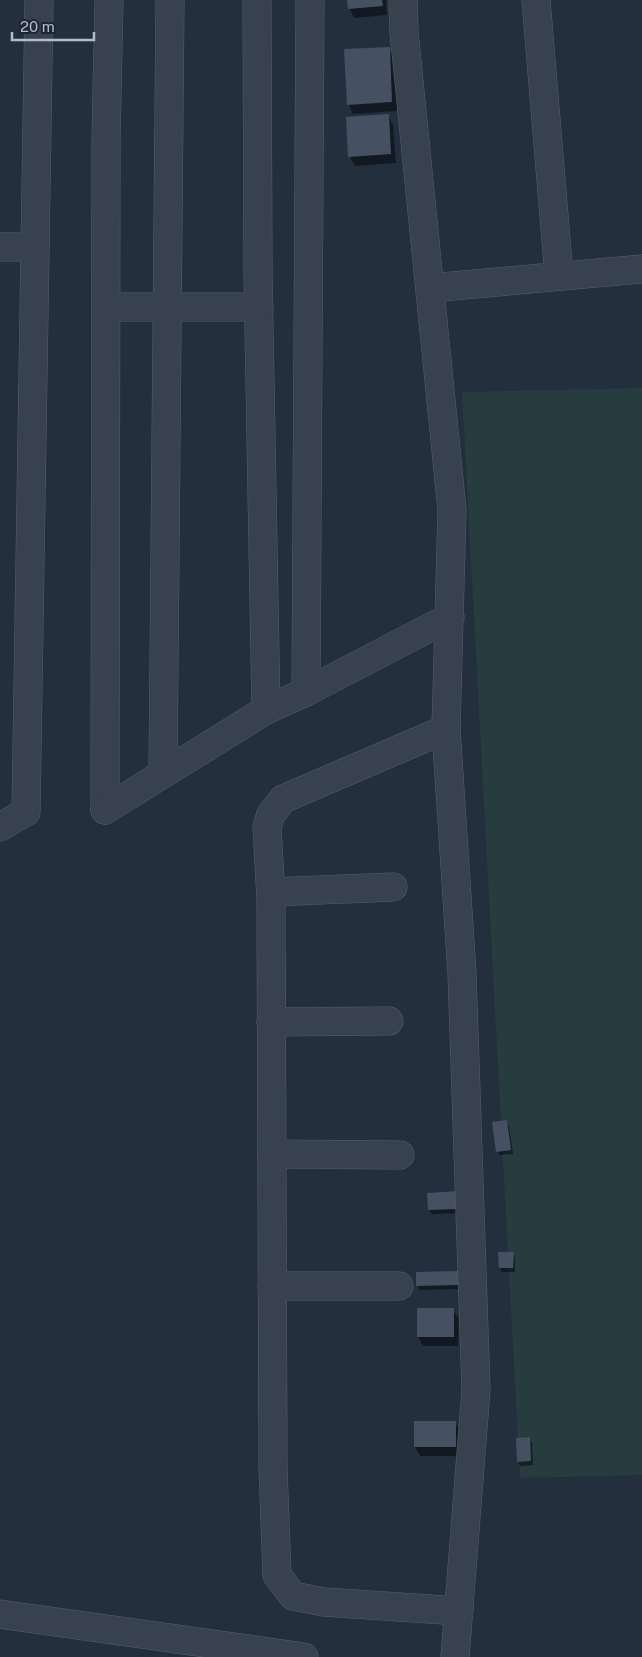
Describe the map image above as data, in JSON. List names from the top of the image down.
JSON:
{
  "scale_bar": "20 m"
}
